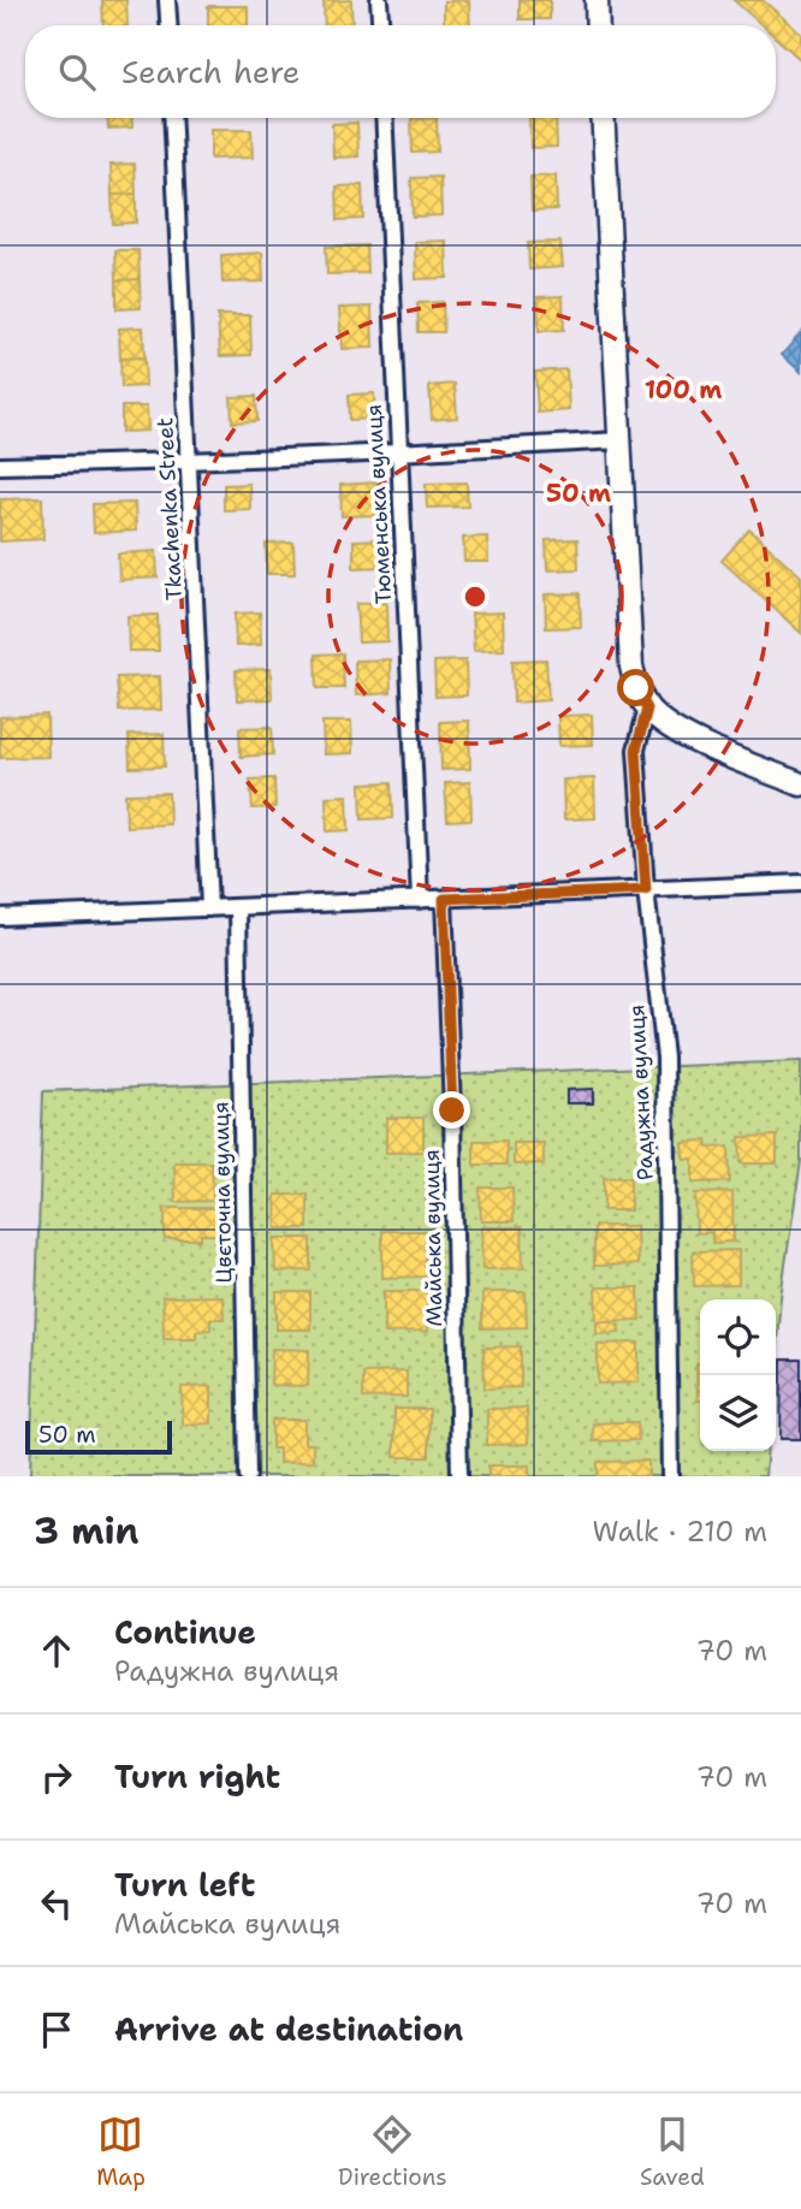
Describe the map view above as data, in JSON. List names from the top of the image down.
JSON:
{
  "streets": {
    "street": [
      "Тюменська вулиця",
      "Tkachenka Street",
      "Радужна вулиця",
      "Цвєточна вулиця",
      "Майська вулиця"
    ]
  },
  "scale_bar": "50 m",
  "page": {
    "search": "Search here",
    "scale": "50 m",
    "heading": ["3 min", "Walk · 210 m"],
    "list": [
      ["Continue", "Радужна вулиця", "70 m"],
      ["Turn right", "70 m"],
      ["Turn left", "Майська вулиця", "70 m"],
      "Arrive at destination"
    ],
    "nav": ["Map", "Directions", "Saved"]
  },
  "rings": ["100 m", "50 m"]
}
